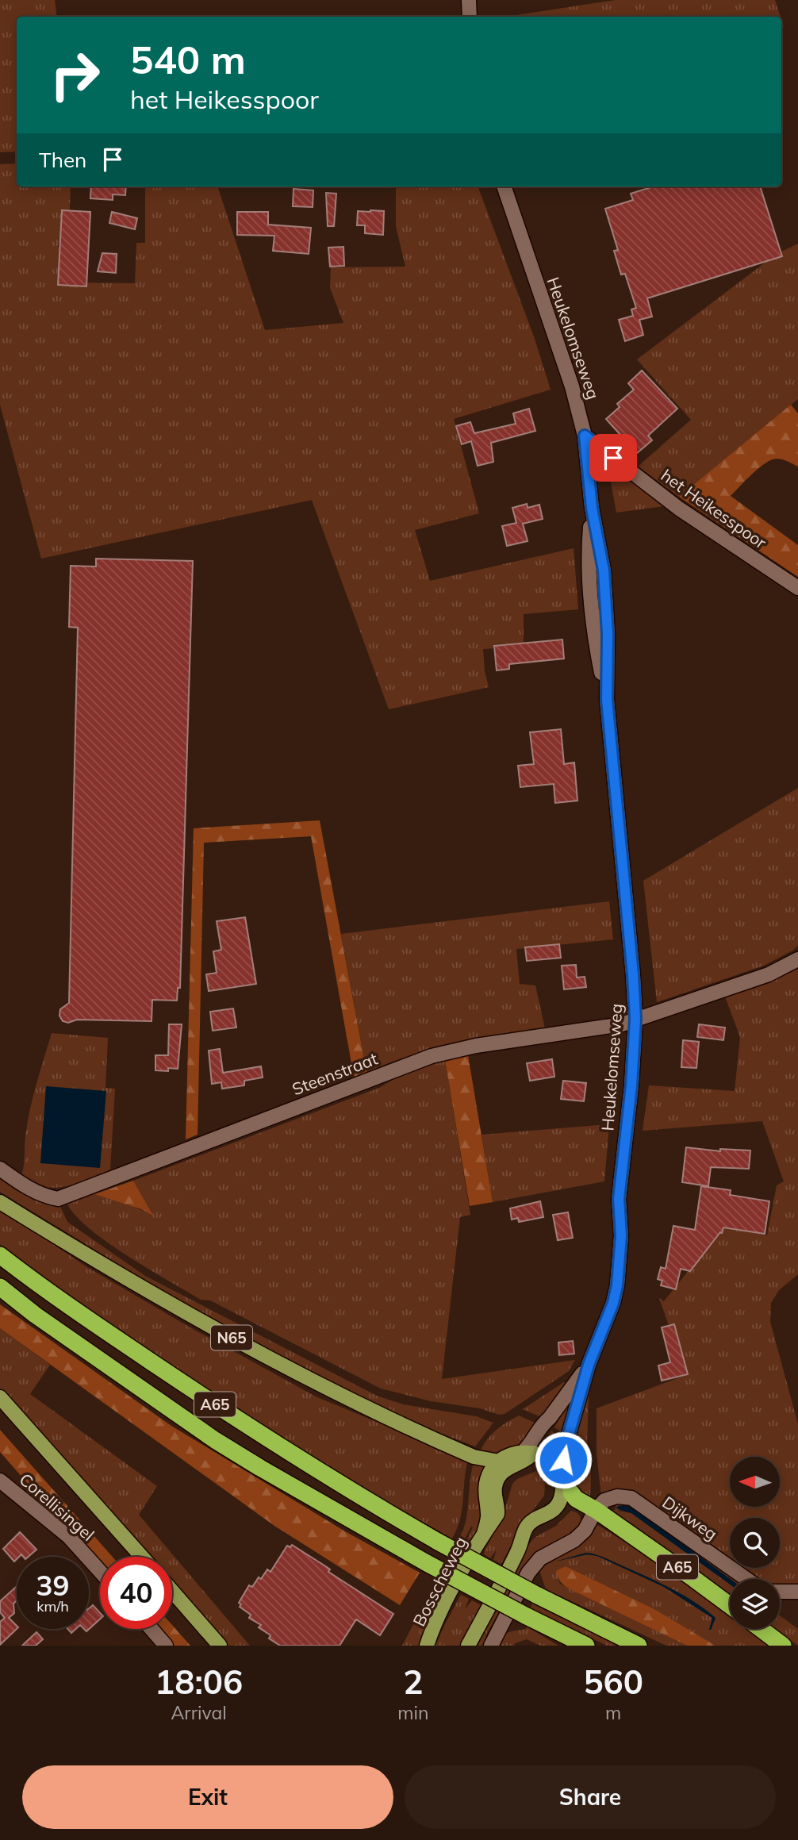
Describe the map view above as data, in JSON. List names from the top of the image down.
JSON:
{
  "streets": {
    "highway": ["A65"],
    "main road": ["N65", "Bosscheweg"],
    "street": [
      "Heukelomseweg",
      "het Heikesspoor",
      "Steenstraat",
      "Corellisingel",
      "Dijkweg"
    ]
  },
  "crossings": [
    ["Heukelomseweg", "het Heikesspoor"],
    ["Heukelomseweg", "Steenstraat"],
    ["Heukelomseweg", "A65"],
    ["Heukelomseweg", "Bosscheweg"],
    ["A65", "Dijkweg"]
  ],
  "north": "left",
  "page": {
    "turn": ["540 m", "het Heikesspoor"],
    "then": "Then",
    "speed": "39 km/h",
    "limit": "40",
    "eta": [
      "18:06",
      "Arrival",
      "2",
      "min",
      "560",
      "m"
    ],
    "buttons": ["Exit", "Share"]
  }
}
